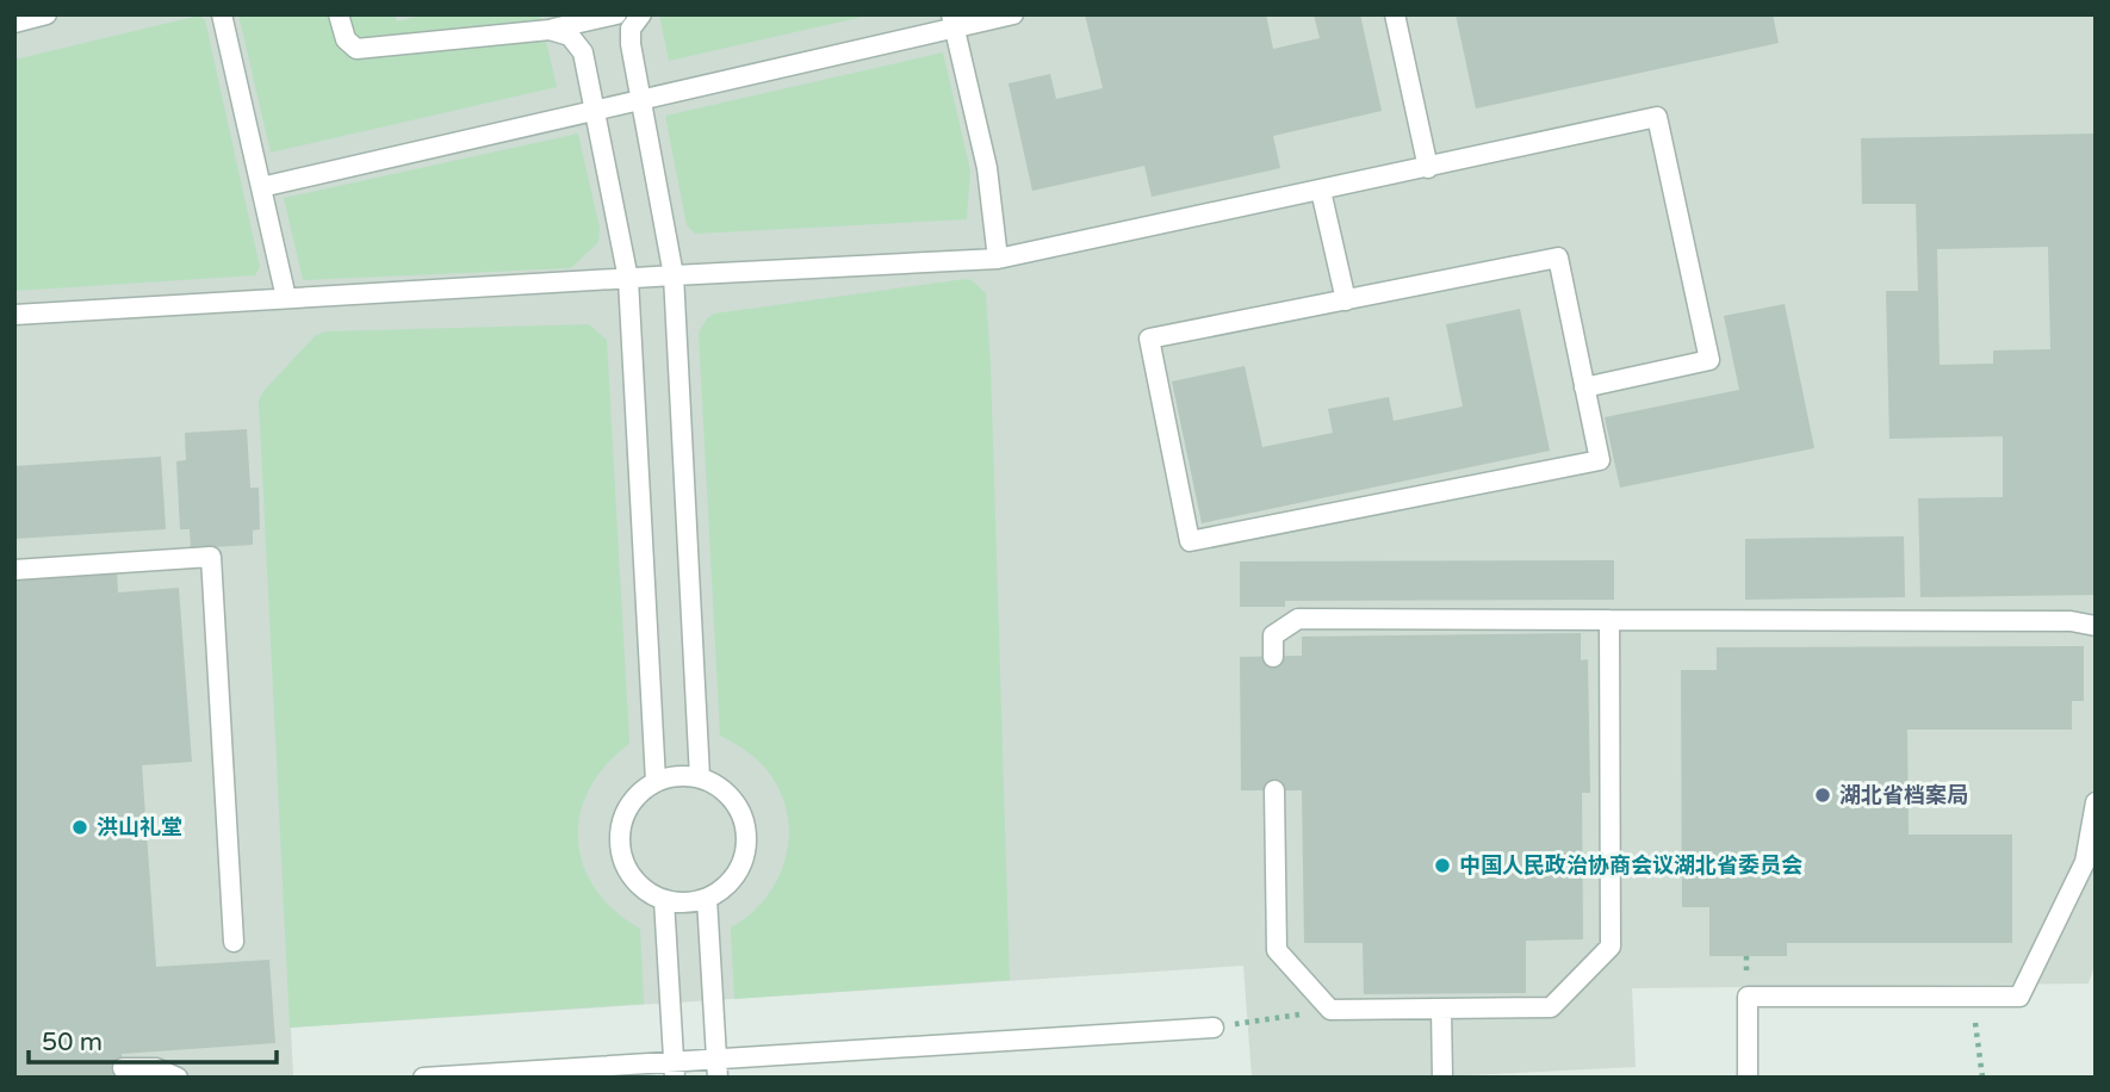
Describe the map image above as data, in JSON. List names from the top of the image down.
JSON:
{
  "places": ["湖北省档案局", "洪山礼堂", "中国人民政治协商会议湖北省委员会"],
  "scale_bar": "50 m"
}
